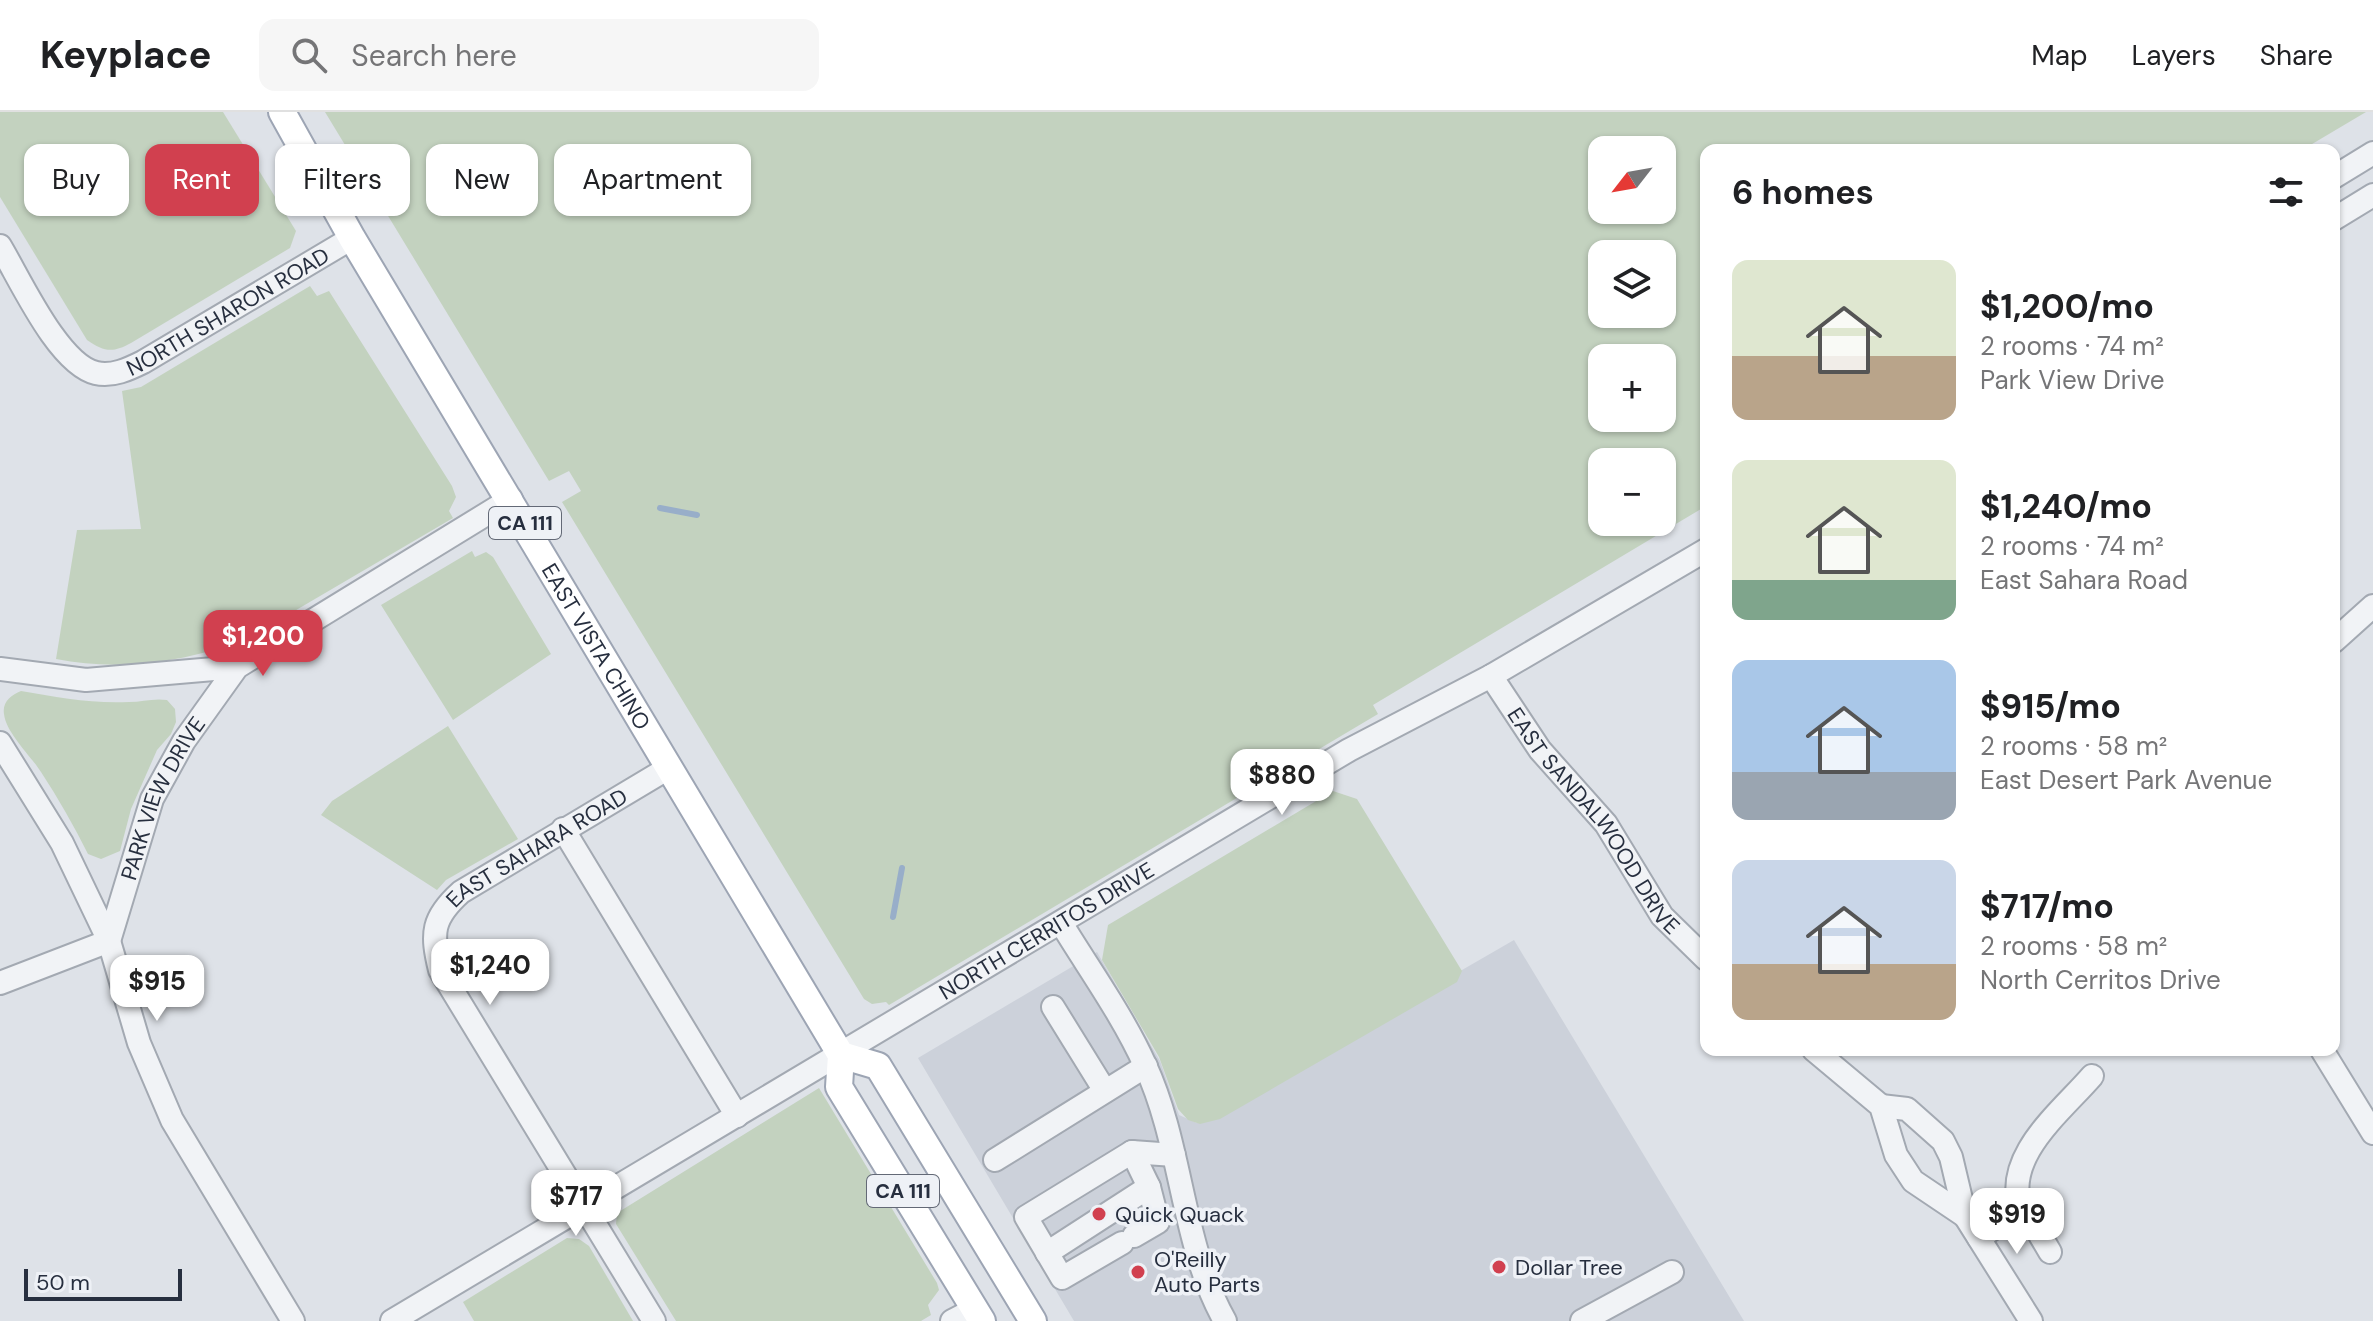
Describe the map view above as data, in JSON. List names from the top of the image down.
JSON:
{
  "streets": {
    "main road": ["CA 111", "EAST VISTA CHINO"],
    "street": [
      "NORTH SHARON ROAD",
      "PARK VIEW DRIVE",
      "EAST SANDALWOOD DRIVE",
      "EAST SAHARA ROAD",
      "NORTH CERRITOS DRIVE"
    ]
  },
  "crossings": [
    ["NORTH SHARON ROAD", "EAST VISTA CHINO"],
    ["CA 111", "EAST VISTA CHINO"],
    ["CA 111", "NORTH CERRITOS DRIVE"],
    ["EAST VISTA CHINO", "PARK VIEW DRIVE"],
    ["EAST VISTA CHINO", "EAST SAHARA ROAD"],
    ["EAST VISTA CHINO", "NORTH CERRITOS DRIVE"],
    ["EAST SANDALWOOD DRIVE", "NORTH CERRITOS DRIVE"],
    ["EAST SAHARA ROAD", "NORTH CERRITOS DRIVE"]
  ],
  "places": ["Quick Quack", "Dollar Tree", "O'Reilly Auto Parts"],
  "scale_bar": "50 m",
  "north": "bottom left",
  "page": {
    "header": "Keyplace",
    "search": "Search here",
    "nav": ["Map", "Layers", "Share"],
    "map_buttons": ["+", "−"],
    "chip": [
      "Buy",
      "Rent",
      "Filters",
      "New",
      "Apartment"
    ],
    "heading": "6 homes",
    "list": [
      {
        "name": "$1,200/mo",
        "note": "2 rooms · 74 m² · Park View Drive"
      },
      {
        "name": "$1,240/mo",
        "note": "2 rooms · 74 m² · East Sahara Road"
      },
      {
        "name": "$915/mo",
        "note": "2 rooms · 58 m² · East Desert Park Avenue"
      },
      {
        "name": "$717/mo",
        "note": "2 rooms · 58 m² · North Cerritos Drive"
      }
    ],
    "price": [
      "$1,200",
      "$880",
      "$1,240",
      "$915",
      "$717",
      "$919"
    ],
    "scale": "50 m"
  }
}
